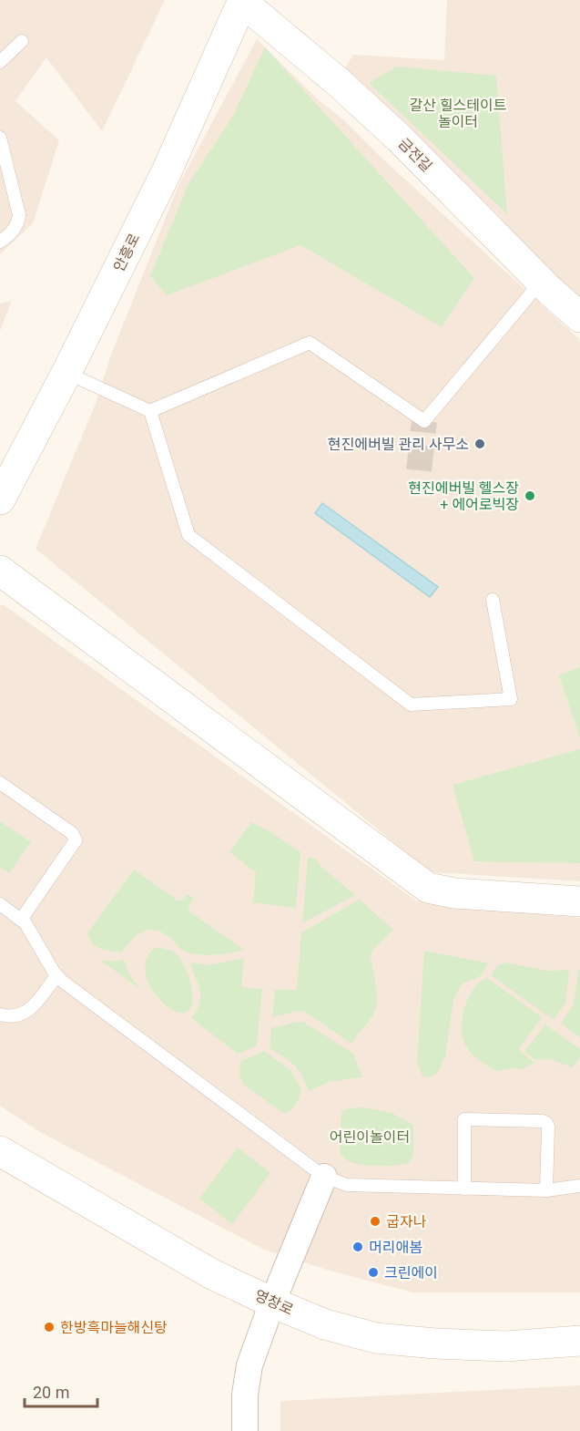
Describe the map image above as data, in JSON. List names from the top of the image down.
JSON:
{
  "streets": {
    "street": ["금전길", "안흥로", "영창로"]
  },
  "crossings": [
    ["금전길", "안흥로"]
  ],
  "parks": ["갈산 힐스테이트 놀이터", "어린이놀이터"],
  "places": [
    "현진에버빌 관리 사무소",
    "현진에버빌 헬스장 + 에어로빅장",
    "굽자나",
    "머리애봄",
    "크린에이",
    "한방흑마늘해신탕"
  ],
  "scale_bar": "20 m"
}
